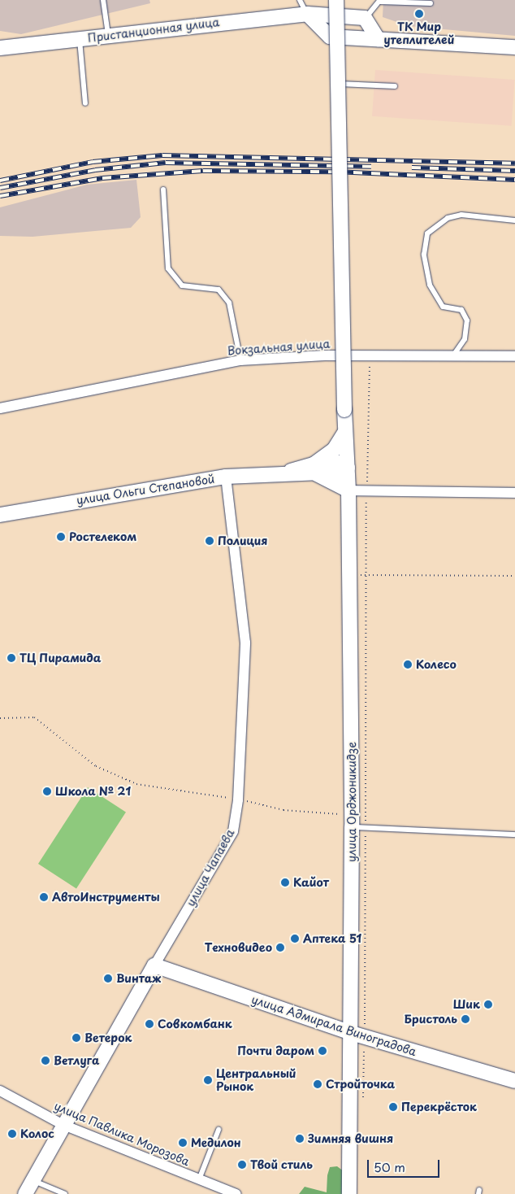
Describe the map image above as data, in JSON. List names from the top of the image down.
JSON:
{
  "streets": {
    "main road": [
      "Пристанционная улица",
      "улица Ольги Степановой",
      "улица Орджоникидзе",
      "улица Чапаева",
      "улица Адмирала Виноградова"
    ],
    "street": ["Вокзальная улица", "улица Павлика Морозова"]
  },
  "crossings": [
    ["улица Ольги Степановой", "улица Чапаева"],
    ["улица Орджоникидзе", "улица Адмирала Виноградова"],
    ["улица Чапаева", "улица Адмирала Виноградова"],
    ["улица Чапаева", "улица Павлика Морозова"]
  ],
  "places": [
    "ТК Мир утеплителей",
    "Ростелеком",
    "Полиция",
    "ТЦ Пирамида",
    "Колесо",
    "Школа № 21",
    "Кайот",
    "АвтоИнструменты",
    "Аптека 51",
    "Tехновидео",
    "Винтаж",
    "Шик",
    "Бристоль",
    "Совкомбанк",
    "Ветерок",
    "Почти даром",
    "Ветлуга",
    "Центральный Рынок",
    "Стройточка",
    "Перекрёсток",
    "Колос",
    "Зимняя вишня",
    "Медилон",
    "Твой стиль"
  ],
  "scale_bar": "50 m"
}
